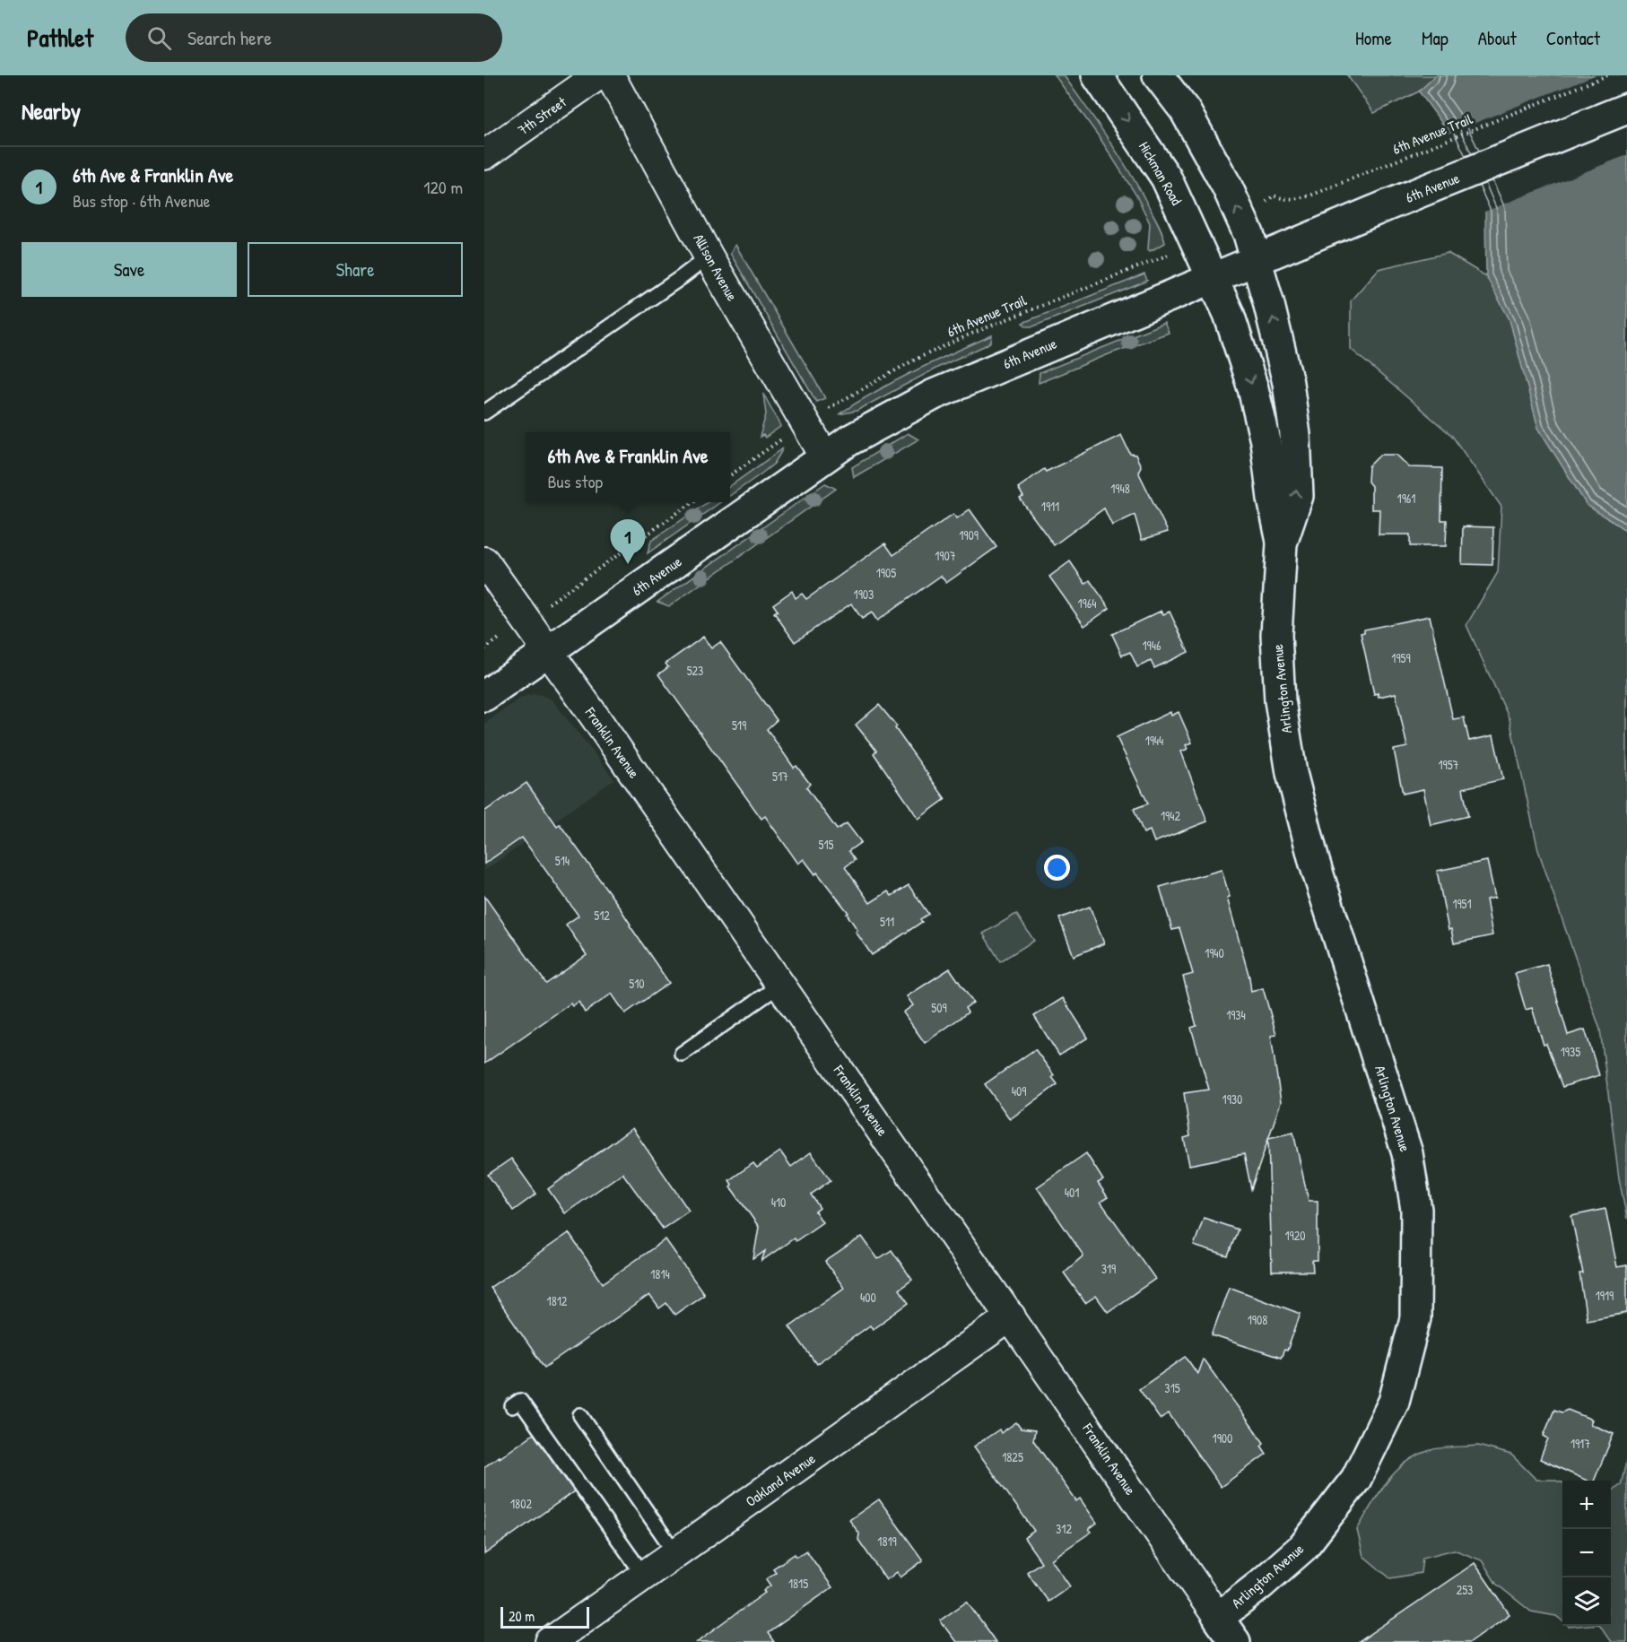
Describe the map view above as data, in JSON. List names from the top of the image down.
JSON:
{
  "streets": {
    "main road": [
      "Hickman Road",
      "6th Avenue",
      "Arlington Avenue",
      "Franklin Avenue"
    ],
    "street": ["7th Street", "Allison Avenue", "Oakland Avenue"],
    "path": ["6th Avenue Trail"]
  },
  "crossings": [
    ["Hickman Road", "6th Avenue"],
    ["Hickman Road", "Arlington Avenue"],
    ["6th Avenue", "Allison Avenue"],
    ["6th Avenue", "Arlington Avenue"],
    ["6th Avenue", "Franklin Avenue"],
    ["Arlington Avenue", "Franklin Avenue"],
    ["Franklin Avenue", "Oakland Avenue"]
  ],
  "house_numbers": [
    "1948",
    "1961",
    "1911",
    "1909",
    "1907",
    "1905",
    "1903",
    "1964",
    "1946",
    "1959",
    "523",
    "519",
    "1944",
    "1957",
    "517",
    "1942",
    "515",
    "514",
    "1951",
    "512",
    "511",
    "1940",
    "510",
    "509",
    "1934",
    "1935",
    "409",
    "1930",
    "401",
    "410",
    "1920",
    "319",
    "1814",
    "1919",
    "400",
    "1812",
    "1908",
    "315",
    "1900",
    "1917",
    "1825",
    "1802",
    "312",
    "1819",
    "1815",
    "253"
  ],
  "scale_bar": "20 m",
  "page": {
    "header": "Pathlet",
    "search": "Search here",
    "nav": [
      "Home",
      "Map",
      "About",
      "Contact"
    ],
    "heading": "Nearby",
    "list": [
      {
        "mark": "1",
        "name": "6th Ave & Franklin Ave",
        "note": "Bus stop · 6th Avenue",
        "value": "120 m"
      }
    ],
    "buttons": ["Save", "Share"],
    "popup": ["6th Ave & Franklin Ave", "Bus stop"],
    "pins": "1",
    "map_buttons": ["+", "−"],
    "scale": "20 m"
  }
}
